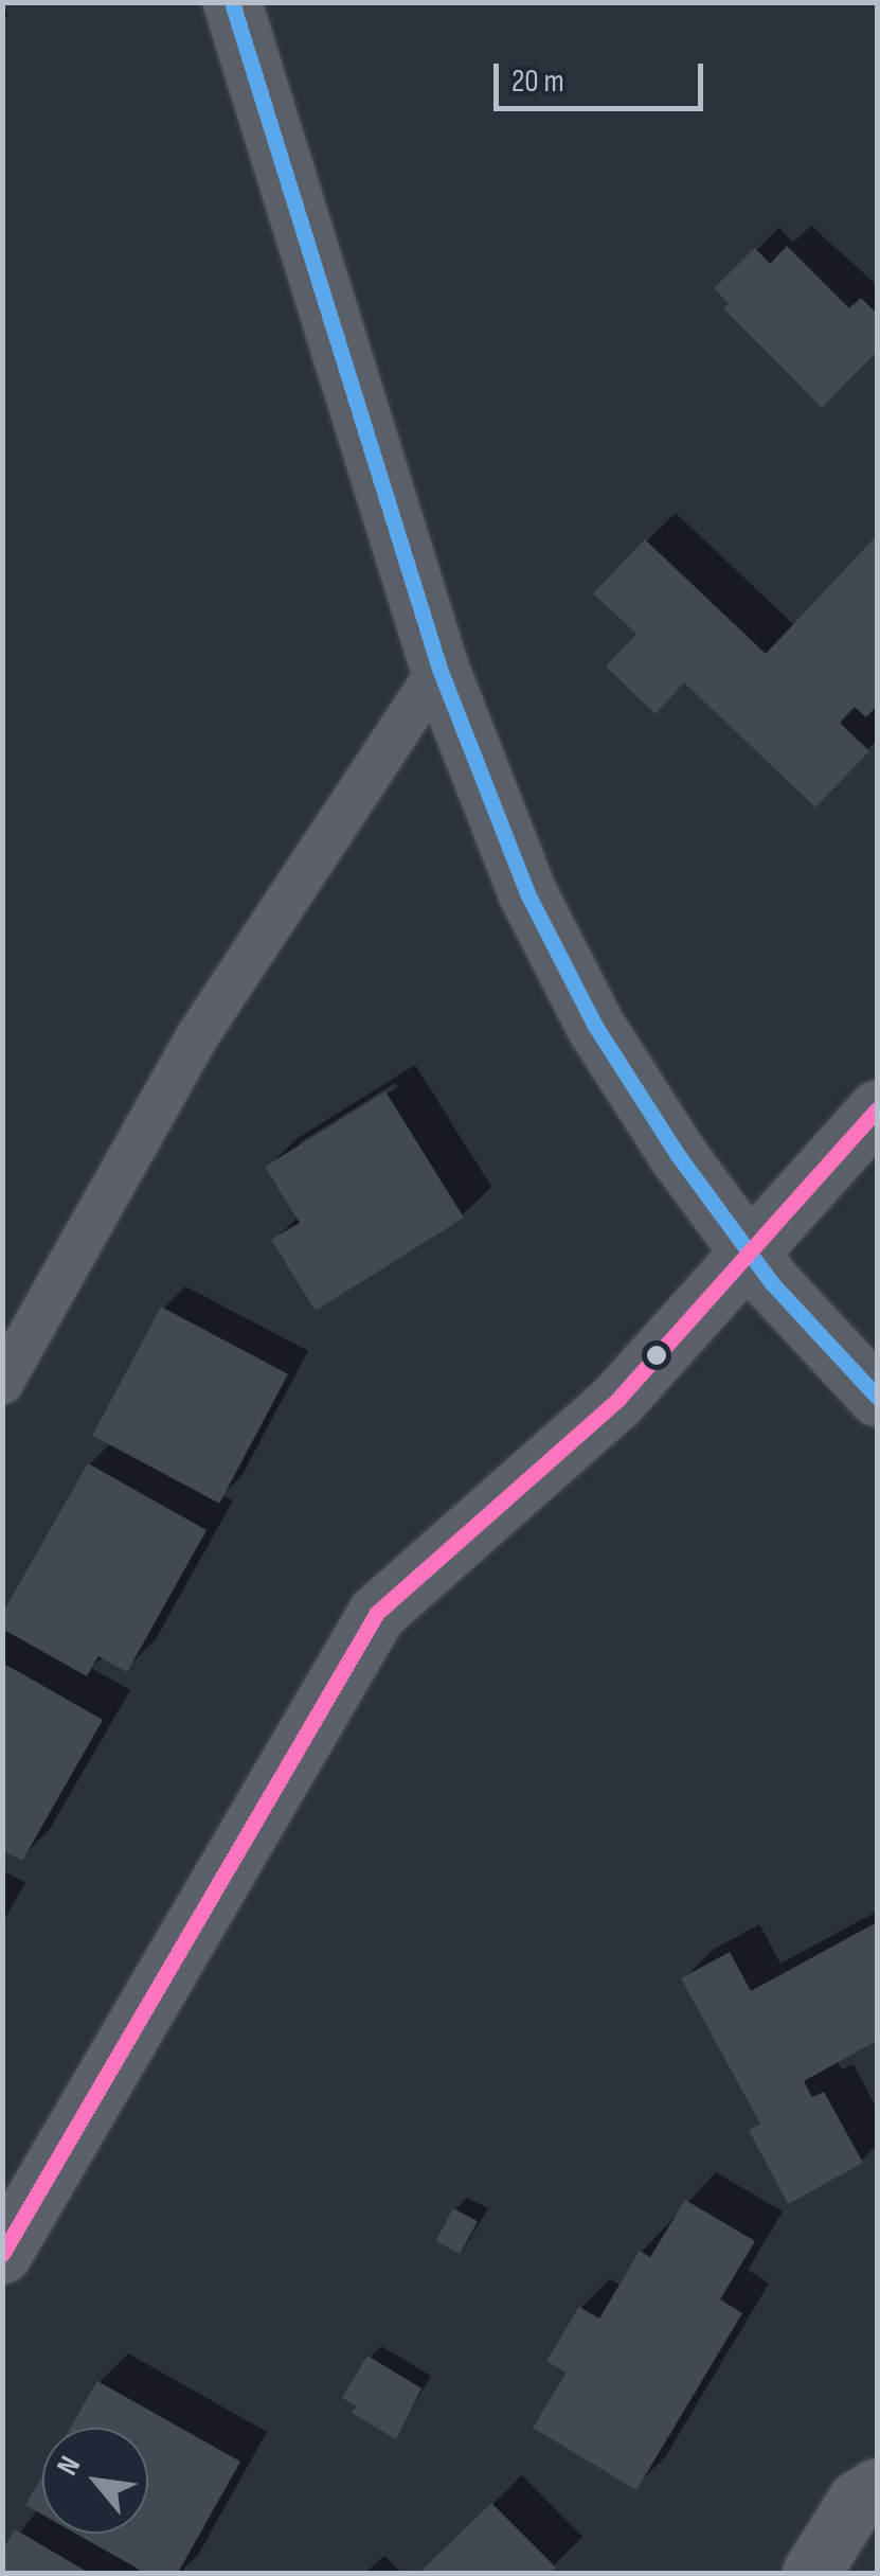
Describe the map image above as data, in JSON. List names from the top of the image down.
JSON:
{
  "scale_bar": "20 m",
  "north": "top left"
}
